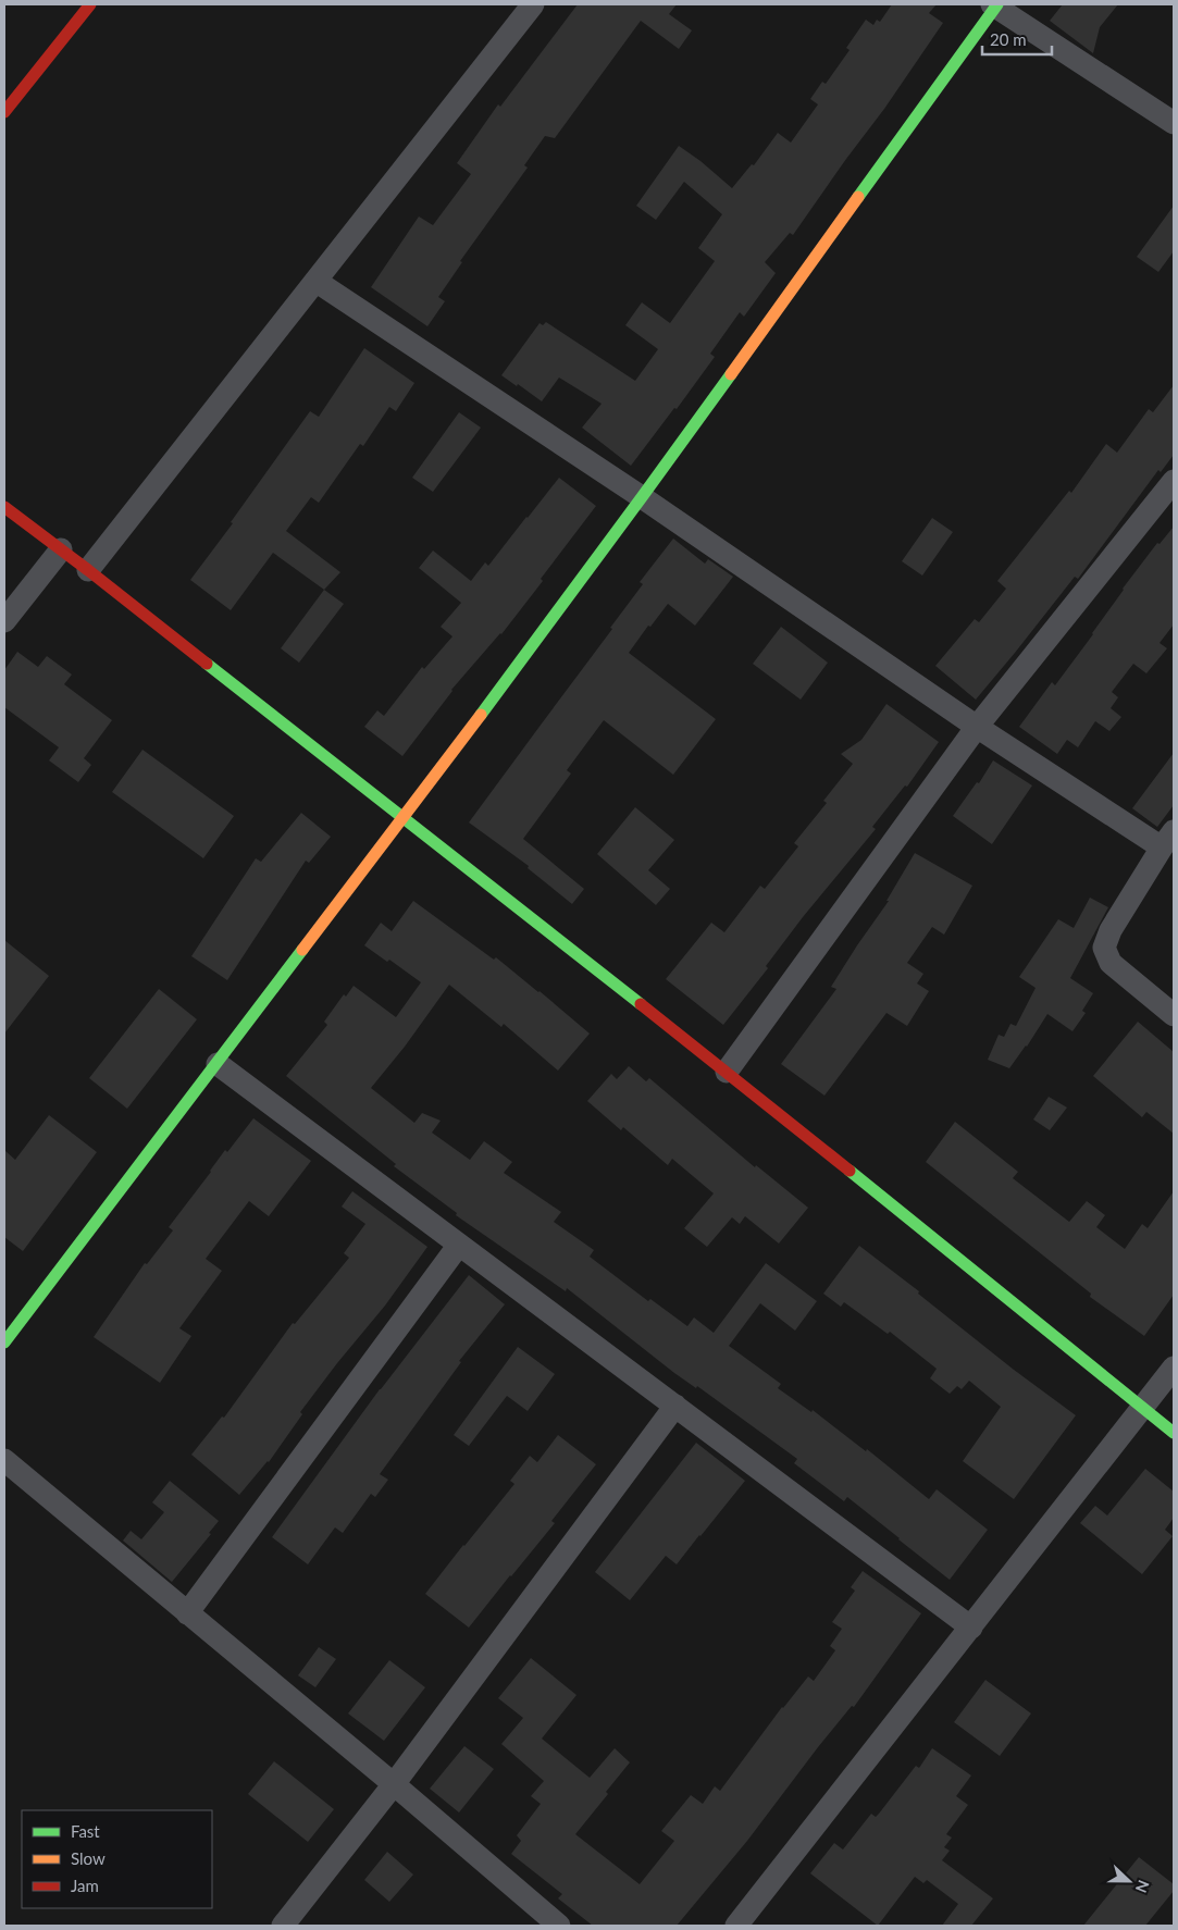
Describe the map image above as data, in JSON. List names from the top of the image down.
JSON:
{
  "legend": ["Fast", "Slow", "Jam"],
  "scale_bar": "20 m",
  "north": "right"
}
